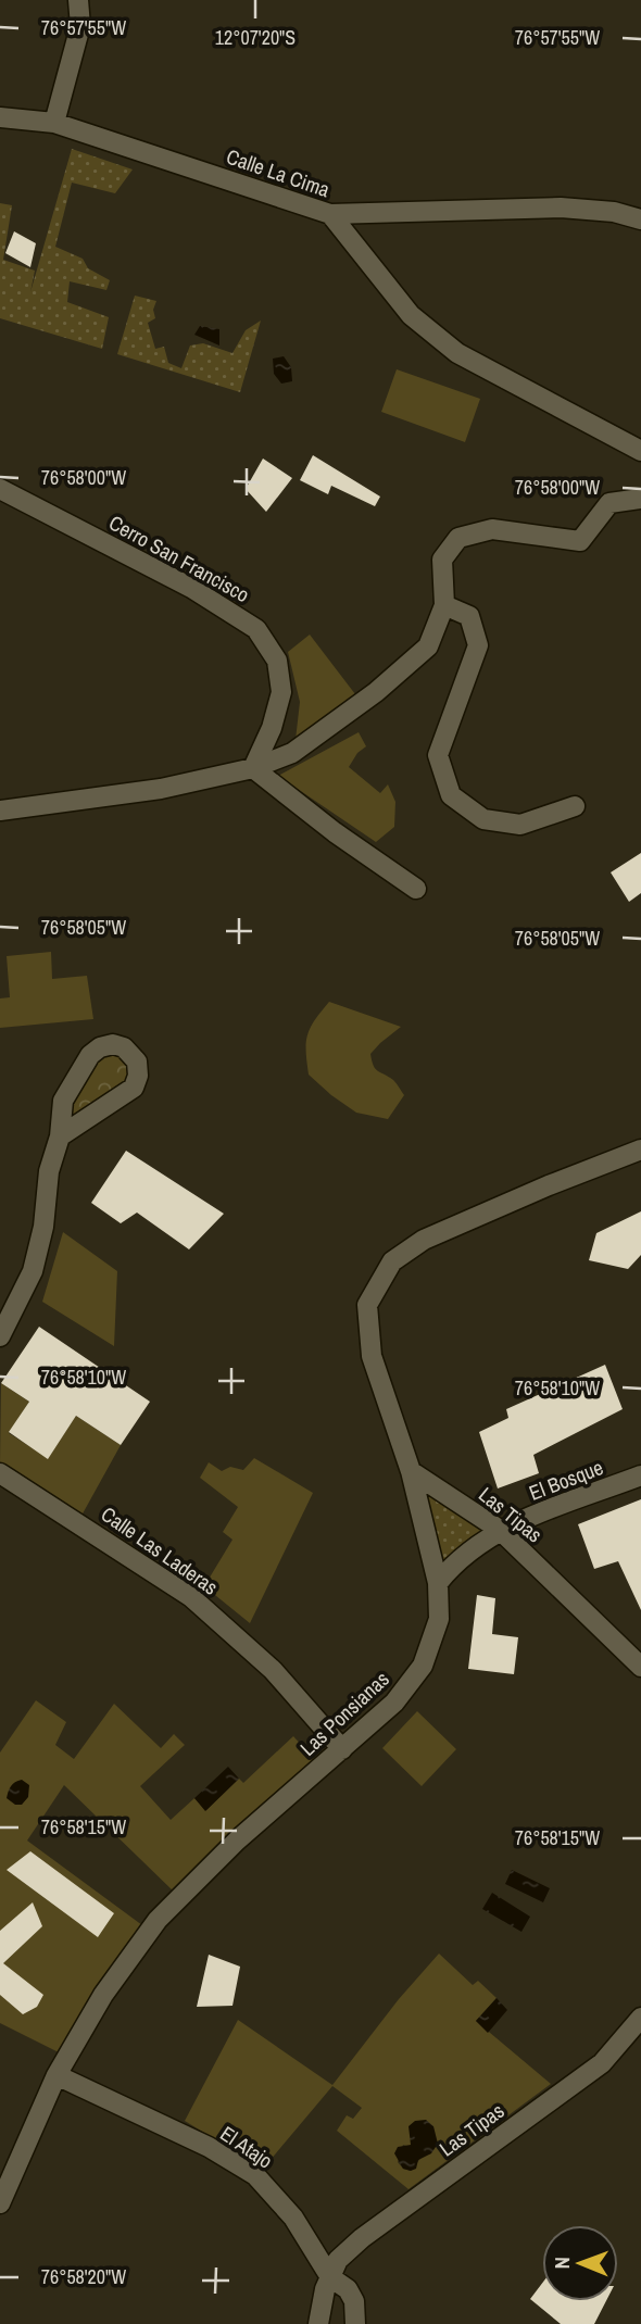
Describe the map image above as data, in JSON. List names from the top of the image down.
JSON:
{
  "streets": {
    "street": [
      "Calle La Cima",
      "Cerro San Francisco",
      "El Bosque",
      "Las Tipas",
      "Calle Las Laderas",
      "Las Ponsianas",
      "El Atajo"
    ]
  },
  "crossings": [
    ["El Bosque", "Las Tipas"],
    ["El Bosque", "Las Ponsianas"],
    ["Las Tipas", "Las Ponsianas"],
    ["Las Tipas", "El Atajo"],
    ["Calle Las Laderas", "Las Ponsianas"],
    ["Las Ponsianas", "El Atajo"]
  ],
  "north": "left",
  "coordinates": [
    "76°57'55\"W",
    "12°07'20\"S",
    "76°58'00\"W",
    "76°58'05\"W",
    "76°58'10\"W",
    "76°58'15\"W",
    "76°58'20\"W"
  ]
}
